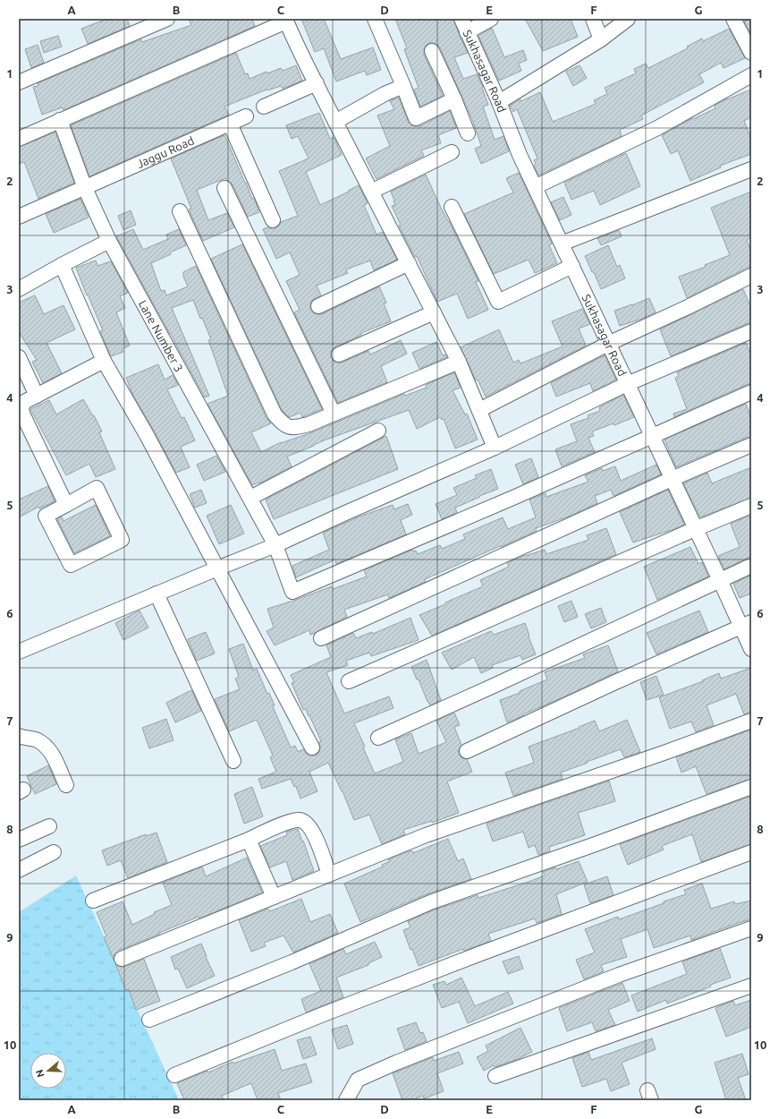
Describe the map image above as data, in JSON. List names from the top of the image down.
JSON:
{
  "streets": {
    "street": ["Sukhasagar Road", "Jaggu Road", "Lane Number 3"]
  },
  "crossings": [
    ["Sukhasagar Road", "Lane Number 3"],
    ["Jaggu Road", "Lane Number 3"]
  ],
  "north": "left",
  "grid": {
    "columns": [
      "A",
      "B",
      "C",
      "D",
      "E",
      "F",
      "G"
    ],
    "rows": [
      "1",
      "2",
      "3",
      "4",
      "5",
      "6",
      "7",
      "8",
      "9",
      "10"
    ]
  }
}
